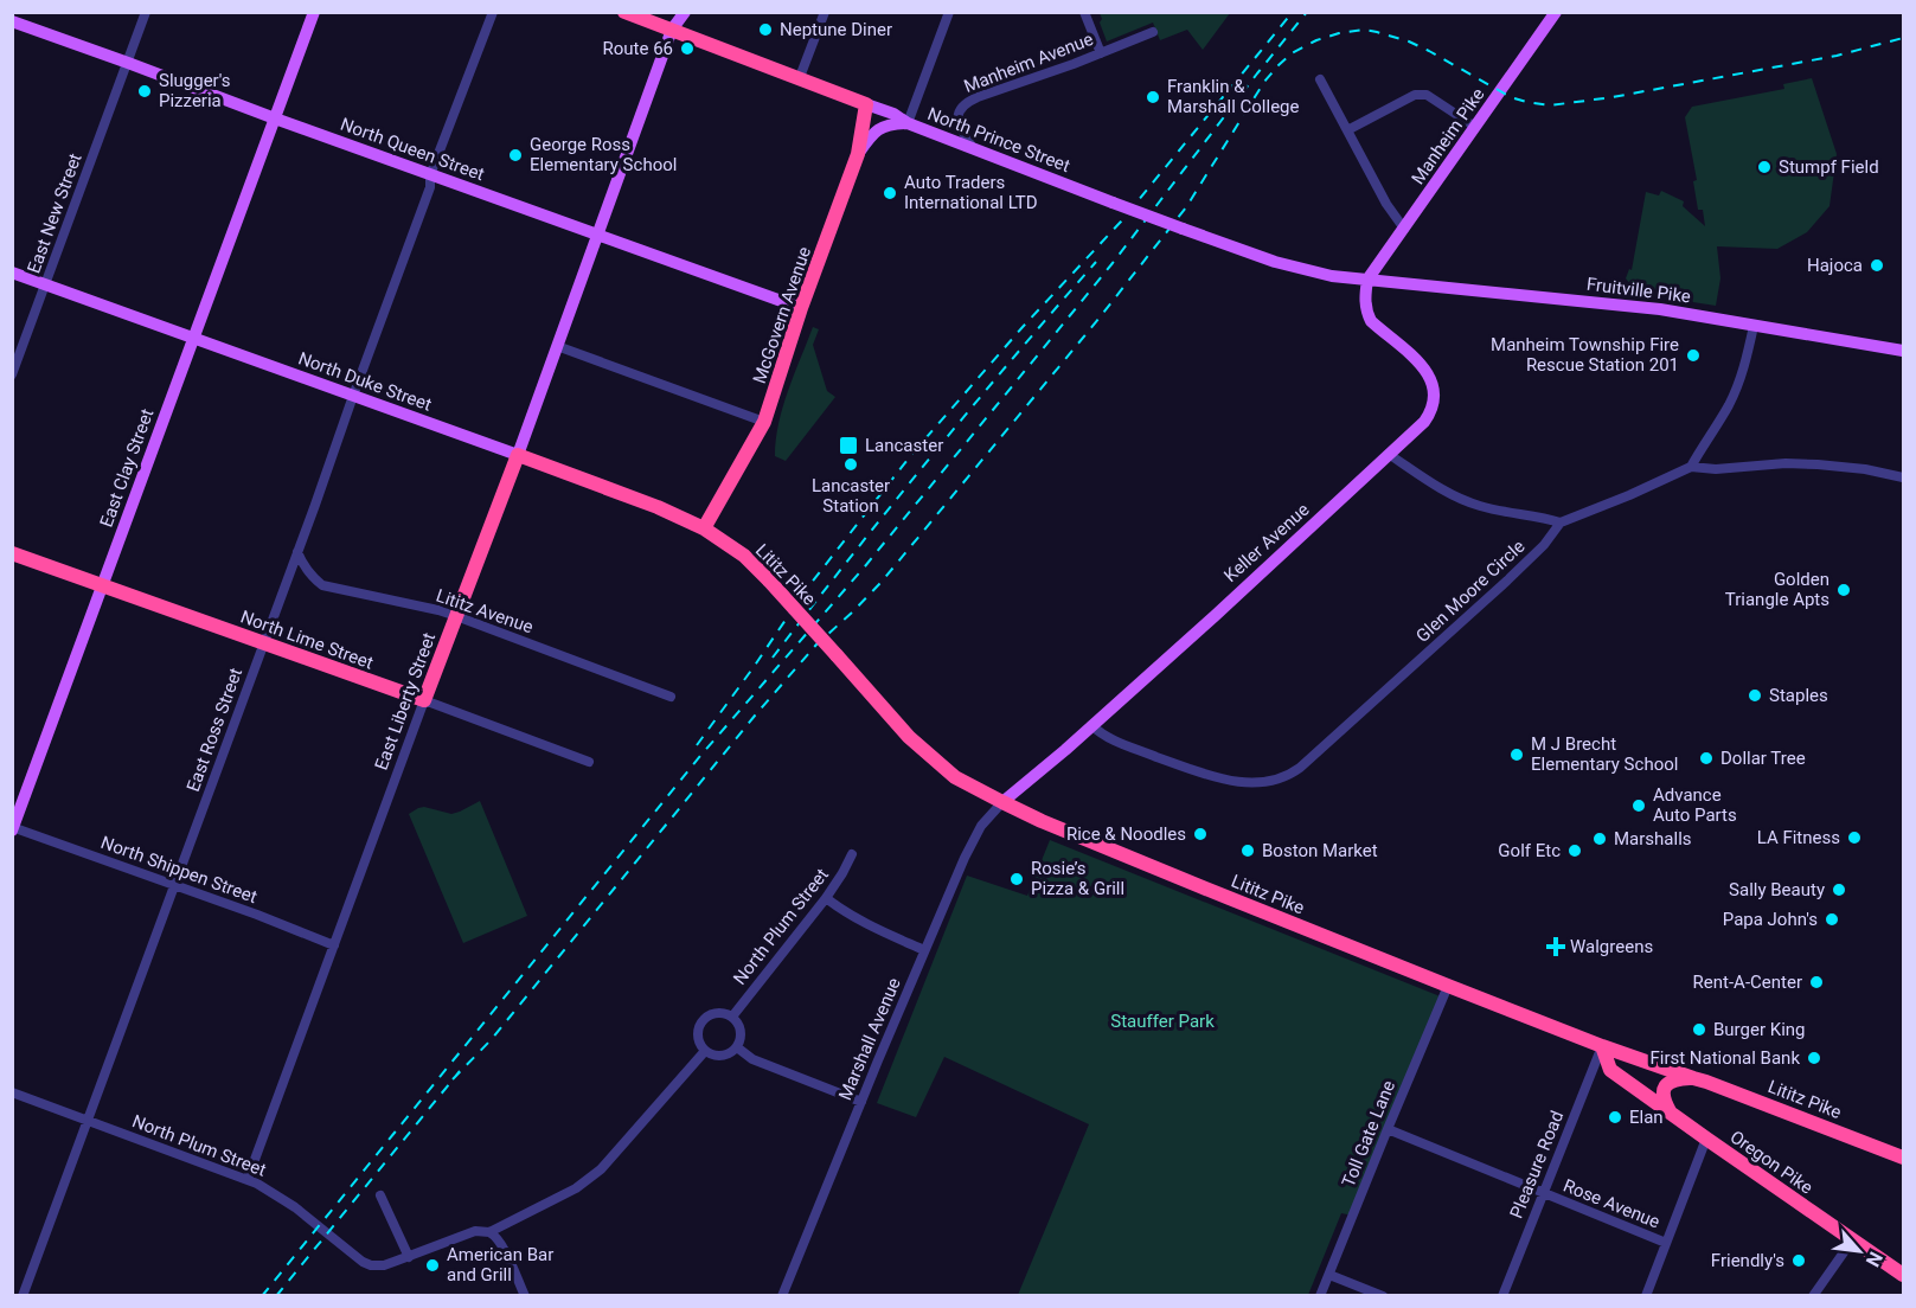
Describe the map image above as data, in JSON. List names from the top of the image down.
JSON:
{
  "streets": {
    "highway": [
      "North Prince Street",
      "McGovern Avenue",
      "North Duke Street",
      "Lititz Pike",
      "North Lime Street",
      "East Liberty Street",
      "Oregon Pike"
    ],
    "main road": [
      "Manheim Pike",
      "North Queen Street",
      "Fruitville Pike",
      "East Clay Street",
      "Keller Avenue"
    ],
    "street": [
      "Manheim Avenue",
      "East New Street",
      "Glen Moore Circle",
      "Lititz Avenue",
      "East Ross Street",
      "North Shippen Street",
      "North Plum Street",
      "Marshall Avenue",
      "Toll Gate Lane",
      "Pleasure Road",
      "Rose Avenue"
    ]
  },
  "crossings": [
    ["Manheim Avenue", "North Prince Street"],
    ["Manheim Pike", "North Prince Street"],
    ["Manheim Pike", "Fruitville Pike"],
    ["Manheim Pike", "Keller Avenue"],
    ["North Prince Street", "Fruitville Pike"],
    ["North Prince Street", "McGovern Avenue"],
    ["North Prince Street", "Keller Avenue"],
    ["North Prince Street", "East Liberty Street"],
    ["North Queen Street", "East New Street"],
    ["North Queen Street", "McGovern Avenue"],
    ["North Queen Street", "East Clay Street"],
    ["North Queen Street", "East Liberty Street"],
    ["North Queen Street", "East Ross Street"],
    ["East New Street", "North Duke Street"],
    ["Fruitville Pike", "Keller Avenue"],
    ["McGovern Avenue", "North Duke Street"],
    ["McGovern Avenue", "Lititz Pike"],
    ["North Duke Street", "East Clay Street"],
    ["North Duke Street", "Lititz Pike"],
    ["North Duke Street", "East Liberty Street"],
    ["North Duke Street", "East Ross Street"],
    ["East Clay Street", "North Lime Street"],
    ["East Clay Street", "North Shippen Street"],
    ["Keller Avenue", "Lititz Pike"],
    ["Keller Avenue", "Glen Moore Circle"],
    ["Keller Avenue", "Marshall Avenue"],
    ["Lititz Pike", "Marshall Avenue"],
    ["Lititz Pike", "Toll Gate Lane"],
    ["Lititz Pike", "Oregon Pike"],
    ["Lititz Pike", "Pleasure Road"],
    ["Lititz Avenue", "East Liberty Street"],
    ["Lititz Avenue", "East Ross Street"],
    ["North Lime Street", "East Liberty Street"],
    ["North Lime Street", "East Ross Street"],
    ["East Liberty Street", "North Shippen Street"],
    ["East Liberty Street", "North Plum Street"],
    ["East Ross Street", "North Shippen Street"],
    ["East Ross Street", "North Plum Street"],
    ["Toll Gate Lane", "Rose Avenue"],
    ["Oregon Pike", "Pleasure Road"],
    ["Pleasure Road", "Rose Avenue"]
  ],
  "parks": ["Stauffer Park"],
  "places": {
    "other": [
      "Neptune Diner",
      "Route 66",
      "Slugger's Pizzeria",
      "Franklin & Marshall College",
      "George Ross Elementary School",
      "Stumpf Field",
      "Auto Traders International LTD",
      "Hajoca",
      "Manheim Township Fire Rescue Station 201",
      "Lancaster Station",
      "Golden Triangle Apts",
      "Staples",
      "M J Brecht Elementary School",
      "Dollar Tree",
      "Advance Auto Parts",
      "Rice & Noodles",
      "LA Fitness",
      "Marshalls",
      "Boston Market",
      "Golf Etc",
      "Rosie’s Pizza & Grill",
      "Sally Beauty",
      "Papa John's",
      "Rent-A-Center",
      "Burger King",
      "First National Bank",
      "Elan",
      "Friendly's",
      "American Bar and Grill"
    ],
    "transit": ["Lancaster"],
    "health": ["Walgreens"]
  },
  "north": "bottom right"
}
